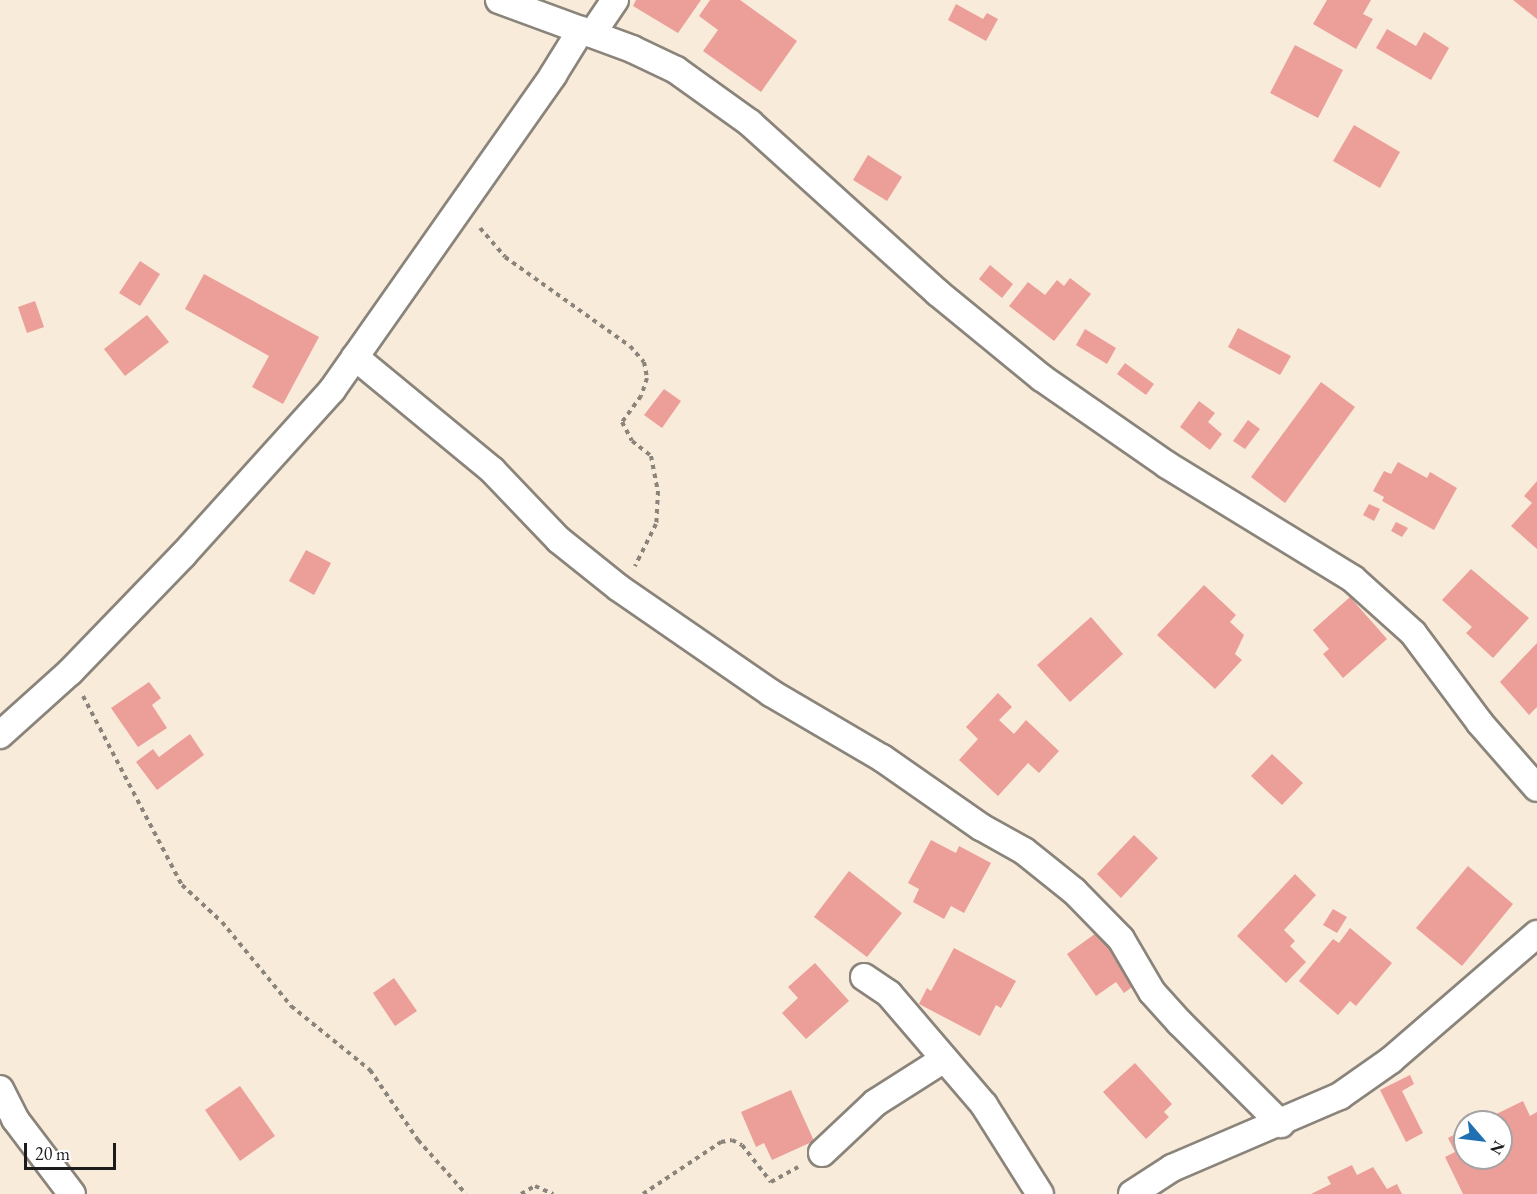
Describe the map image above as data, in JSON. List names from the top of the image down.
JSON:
{
  "scale_bar": "20 m",
  "north": "bottom right"
}
